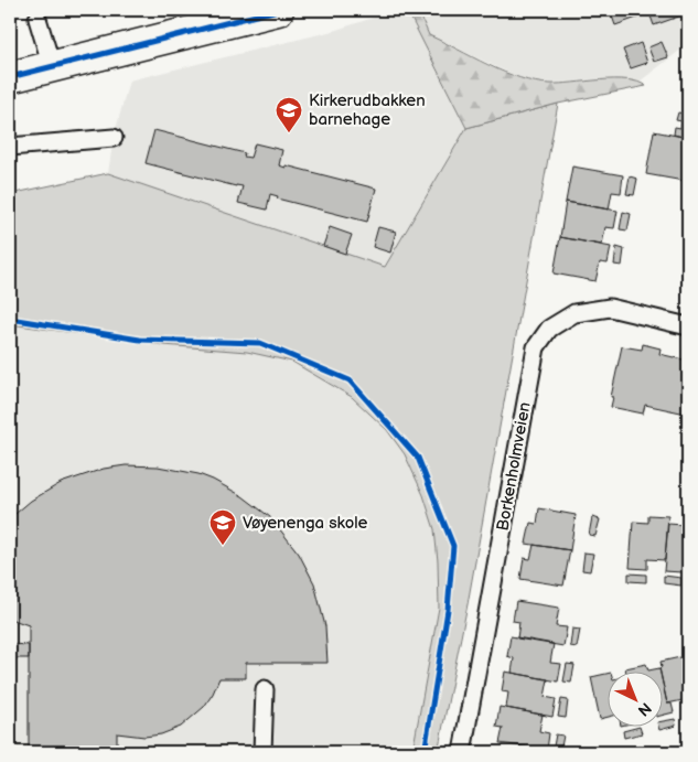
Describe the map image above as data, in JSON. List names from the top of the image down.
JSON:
{
  "streets": {
    "lane": ["Borkenholmveien"]
  },
  "places": {
    "school or university": ["Kirkerudbakken barnehage", "Vøyenenga skole"]
  },
  "north": "bottom right"
}
